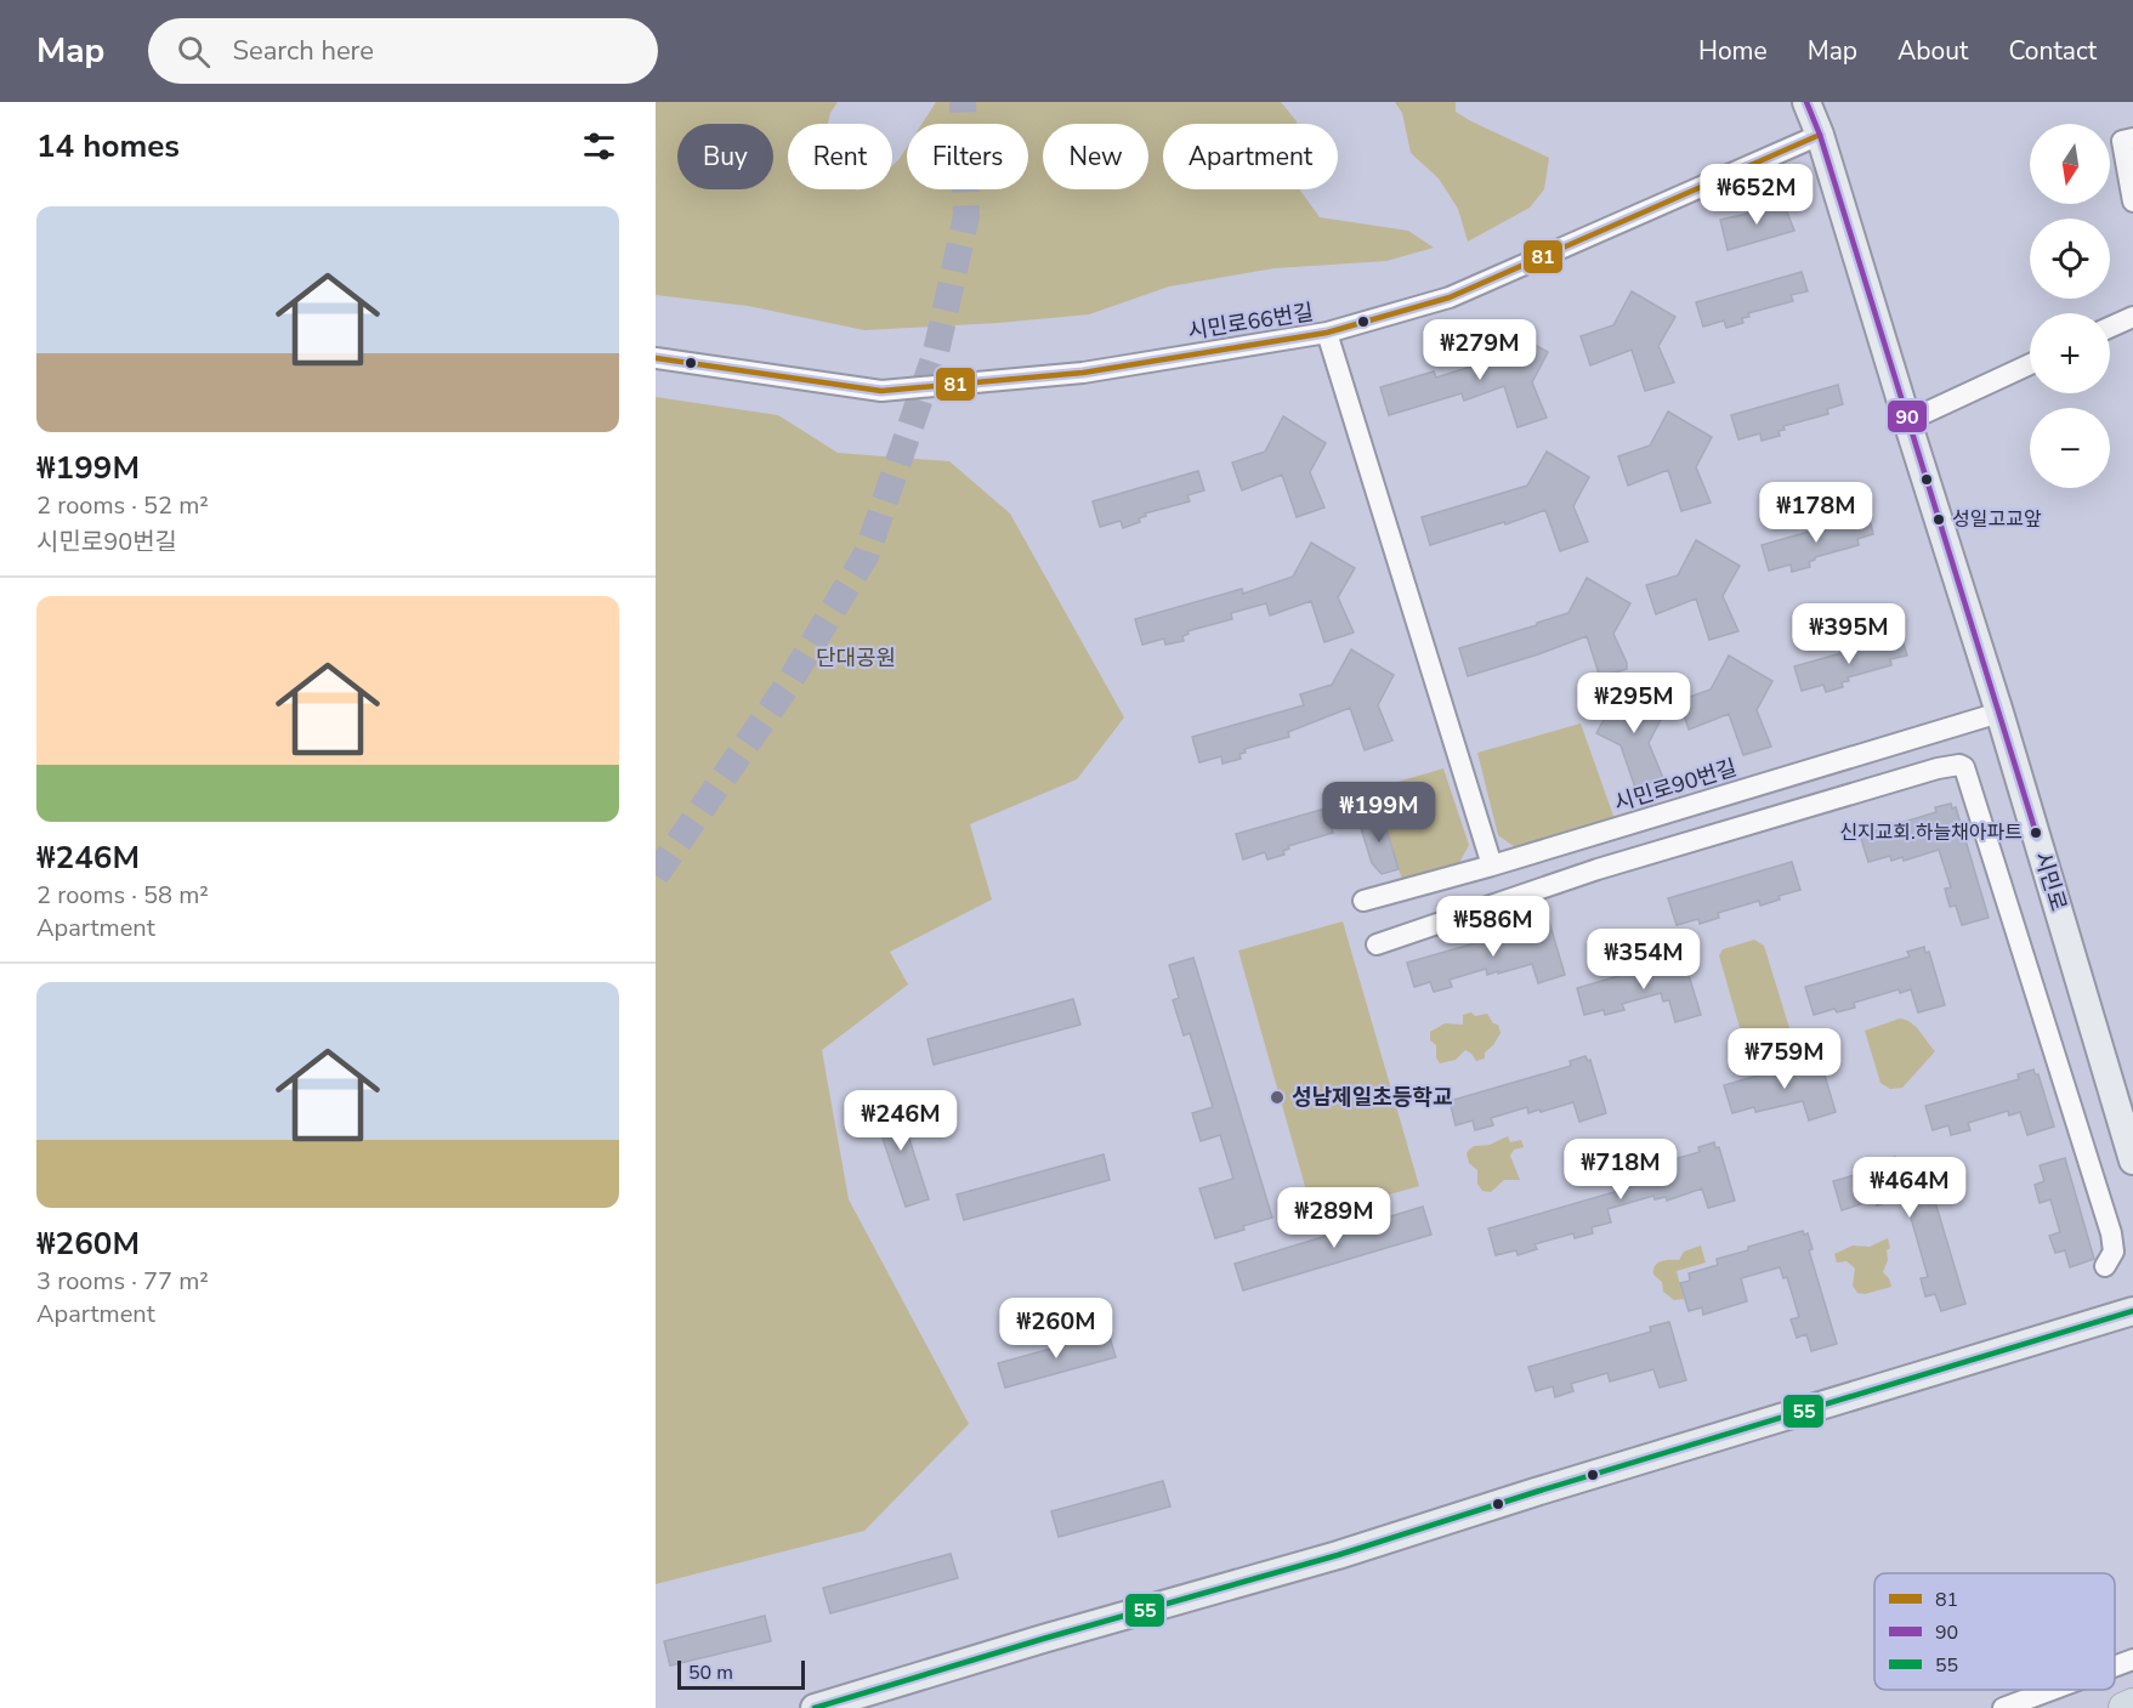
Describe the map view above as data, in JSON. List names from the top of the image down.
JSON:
{
  "streets": {
    "main road": ["시민로"],
    "street": ["시민로66번길", "시민로90번길"]
  },
  "crossings": [
    ["시민로66번길", "시민로"],
    ["시민로90번길", "시민로"]
  ],
  "parks": ["단대공원"],
  "places": ["성일고교앞", "신지교회.하늘채아파트", "성남제일초등학교"],
  "lines": ["transit line 90", "transit line 81", "transit line 55"],
  "legend": ["81", "90", "55"],
  "scale_bar": "50 m",
  "north": "bottom",
  "page": {
    "header": "Map",
    "search": "Search here",
    "nav": [
      "Home",
      "Map",
      "About",
      "Contact"
    ],
    "heading": "14 homes",
    "map_buttons": ["+", "−"],
    "chip": [
      "Buy",
      "Rent",
      "Filters",
      "New",
      "Apartment"
    ],
    "price": [
      "₩652M",
      "₩279M",
      "₩178M",
      "₩395M",
      "₩295M",
      "₩199M",
      "₩586M",
      "₩354M",
      "₩759M",
      "₩246M",
      "₩718M",
      "₩464M",
      "₩289M",
      "₩260M"
    ],
    "list": [
      {
        "name": "₩199M",
        "note": "2 rooms · 52 m² · 시민로90번길"
      },
      {
        "name": "₩246M",
        "note": "2 rooms · 58 m² · Apartment"
      },
      {
        "name": "₩260M",
        "note": "3 rooms · 77 m² · Apartment"
      }
    ],
    "scale": "50 m"
  }
}
